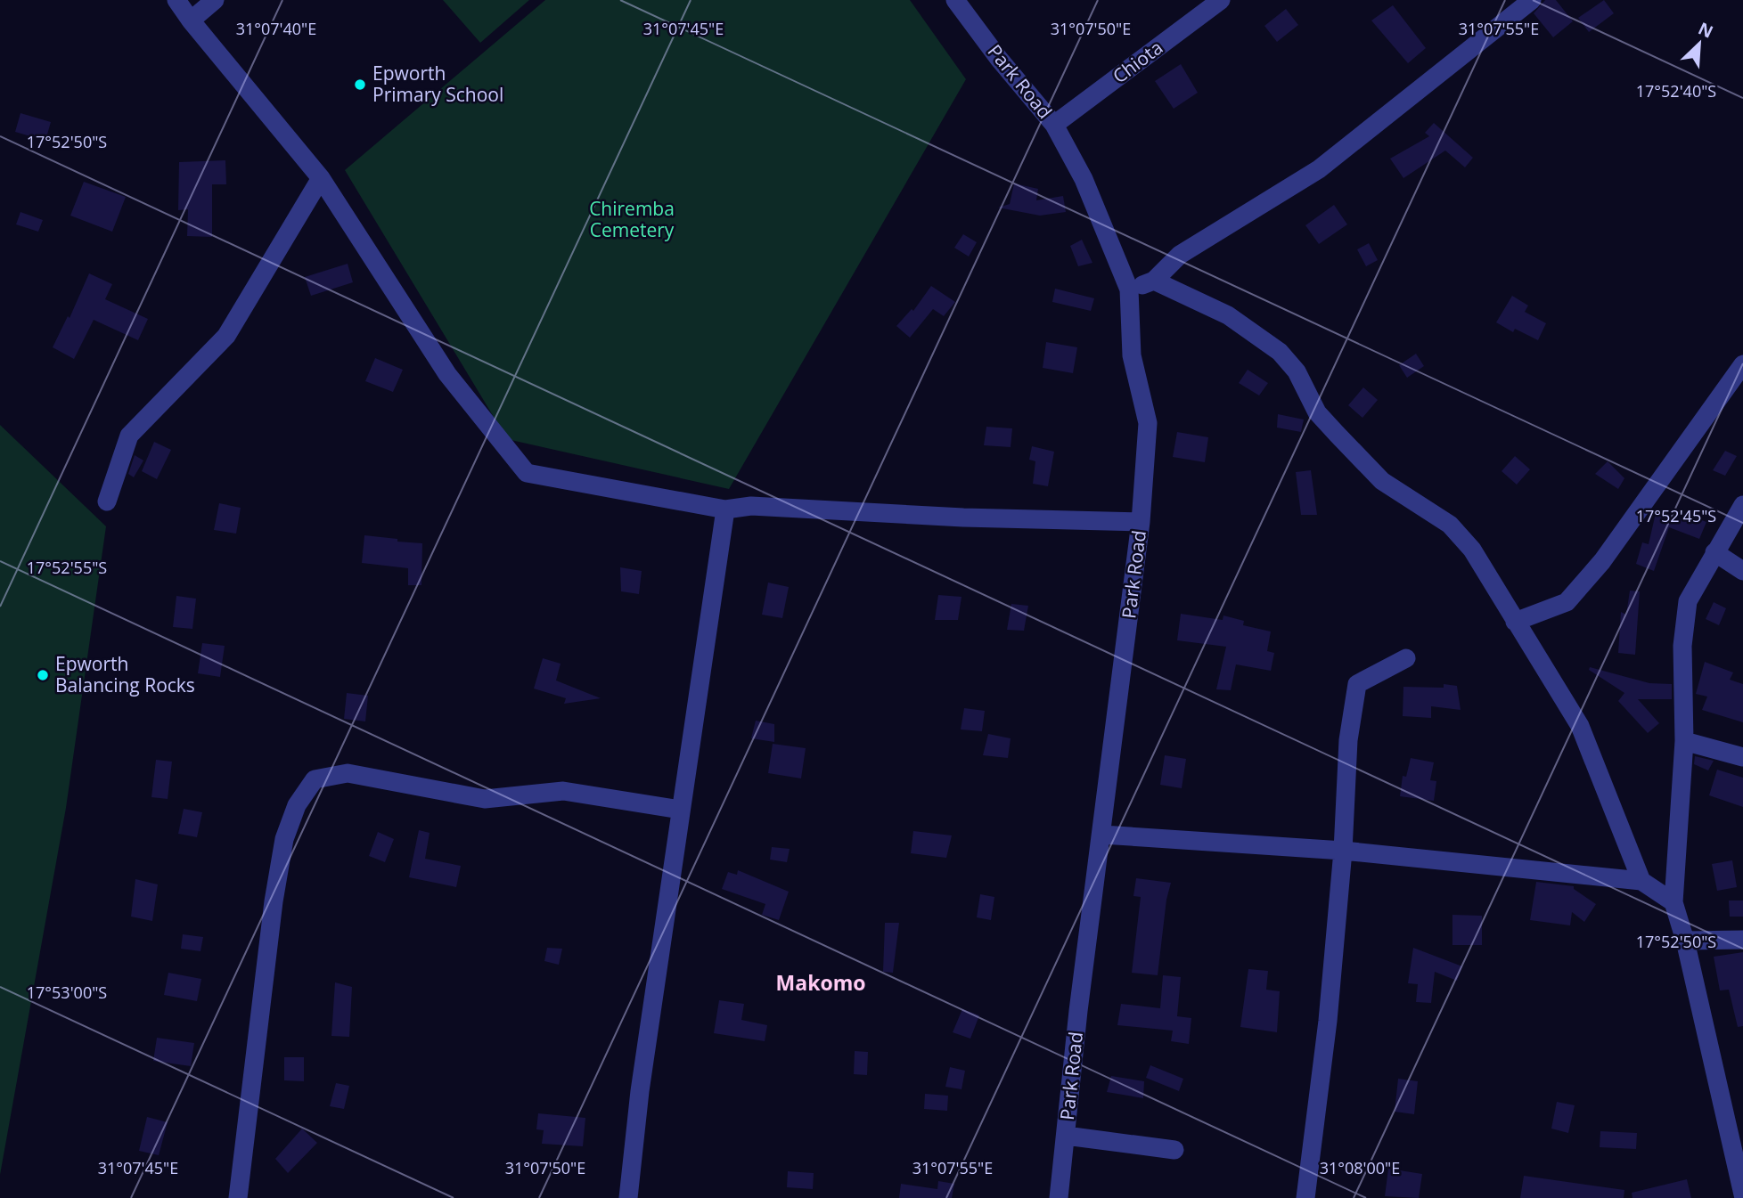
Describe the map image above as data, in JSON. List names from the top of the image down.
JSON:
{
  "streets": {
    "street": ["Chiota", "Park Road"]
  },
  "crossings": [
    ["Chiota", "Park Road"]
  ],
  "districts": ["Makomo"],
  "parks": ["Chiremba Cemetery"],
  "places": ["Epworth Primary School", "Epworth Balancing Rocks"],
  "north": "top right",
  "coordinates": [
    "31°07'40\"E",
    "31°07'45\"E",
    "31°07'50\"E",
    "31°07'55\"E",
    "17°52'40\"S",
    "17°52'50\"S",
    "17°52'45\"S",
    "17°52'55\"S",
    "17°53'00\"S",
    "31°08'00\"E"
  ]
}
